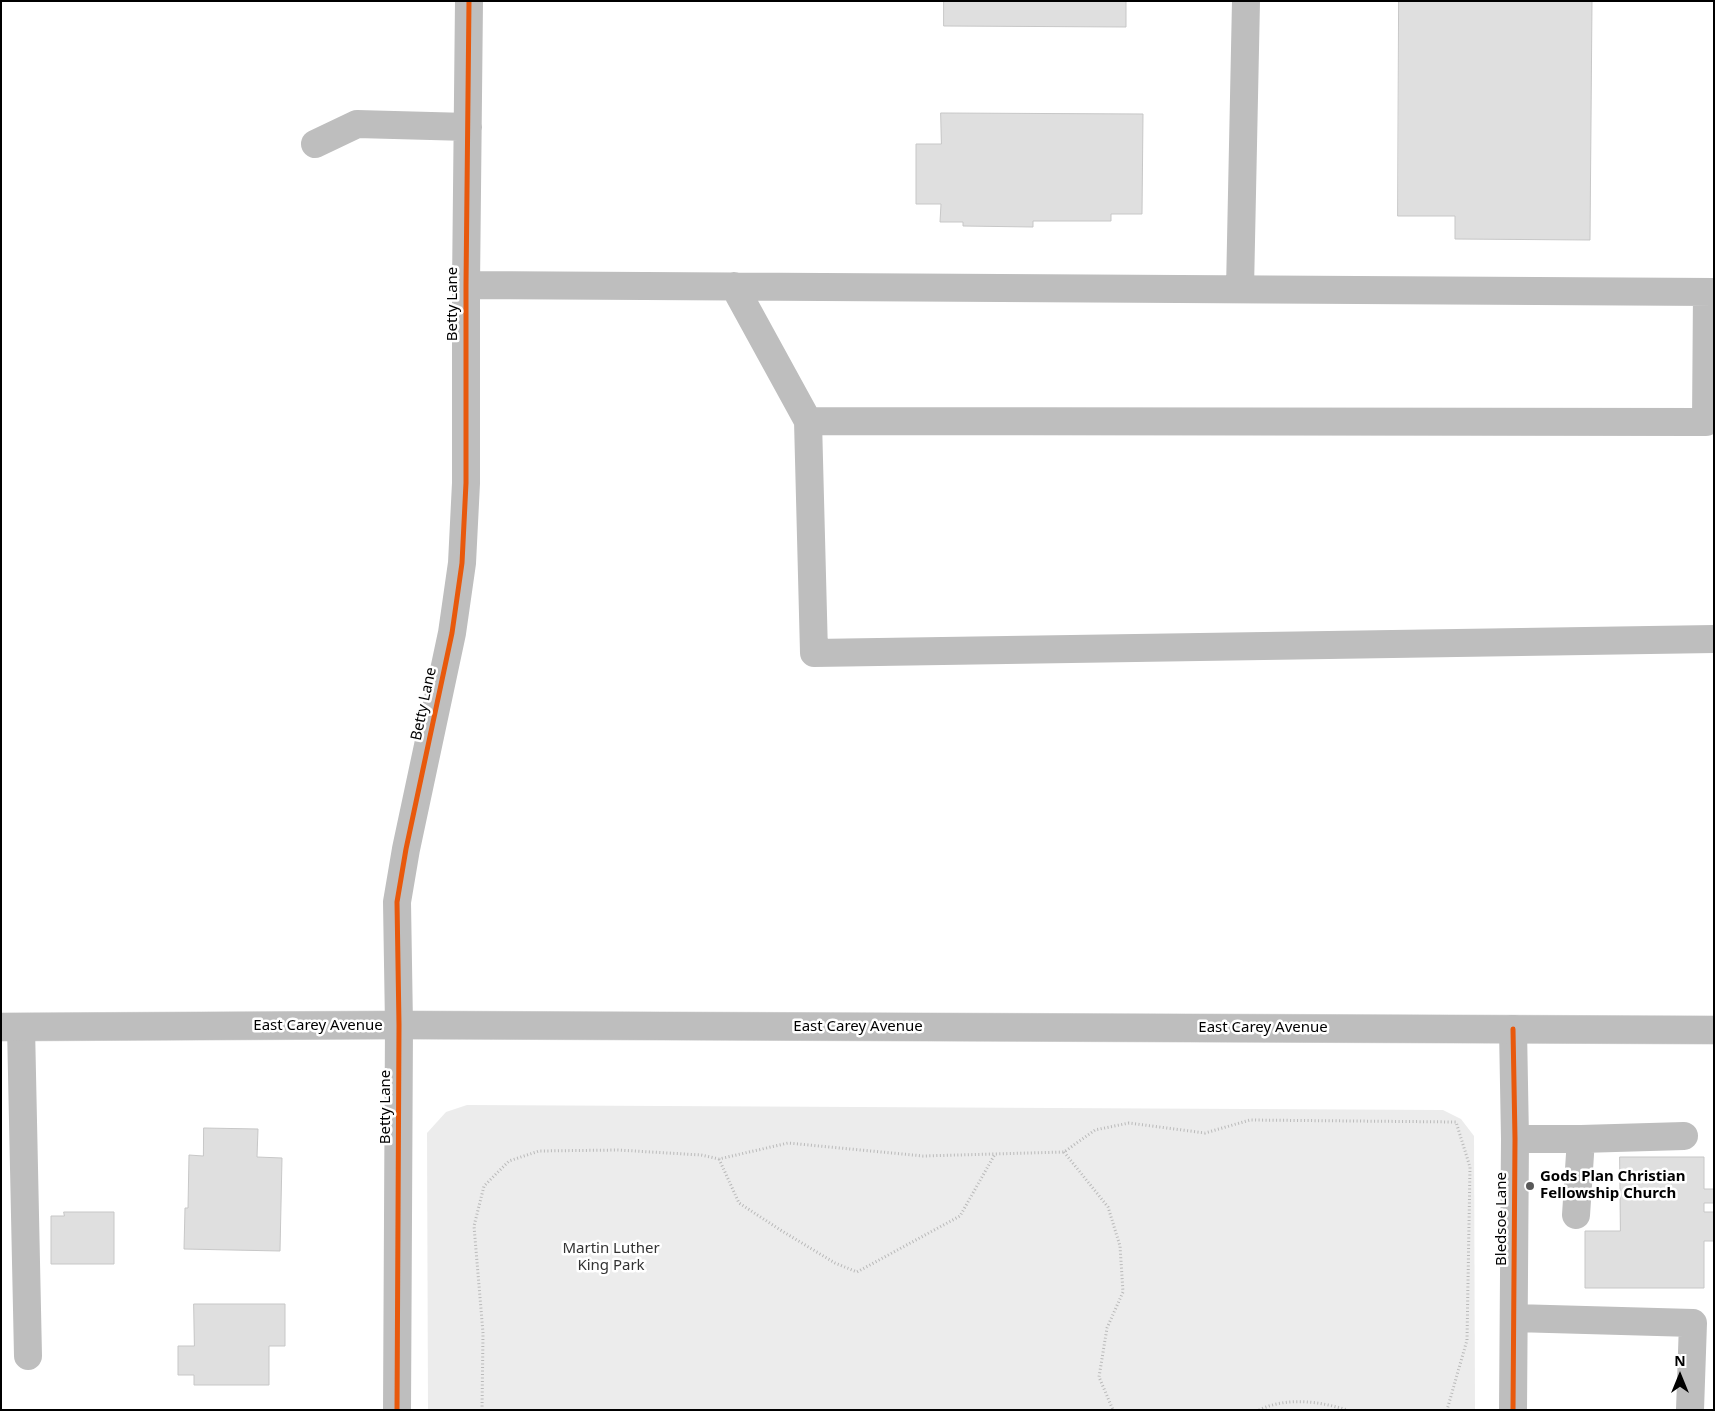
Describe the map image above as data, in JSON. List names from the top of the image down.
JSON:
{
  "streets": {
    "street": ["Betty Lane", "East Carey Avenue", "Bledsoe Lane"]
  },
  "crossings": [
    ["Betty Lane", "East Carey Avenue"],
    ["East Carey Avenue", "Bledsoe Lane"]
  ],
  "parks": ["Martin Luther King Park"],
  "places": ["Gods Plan Christian Fellowship Church"],
  "north": "top"
}
